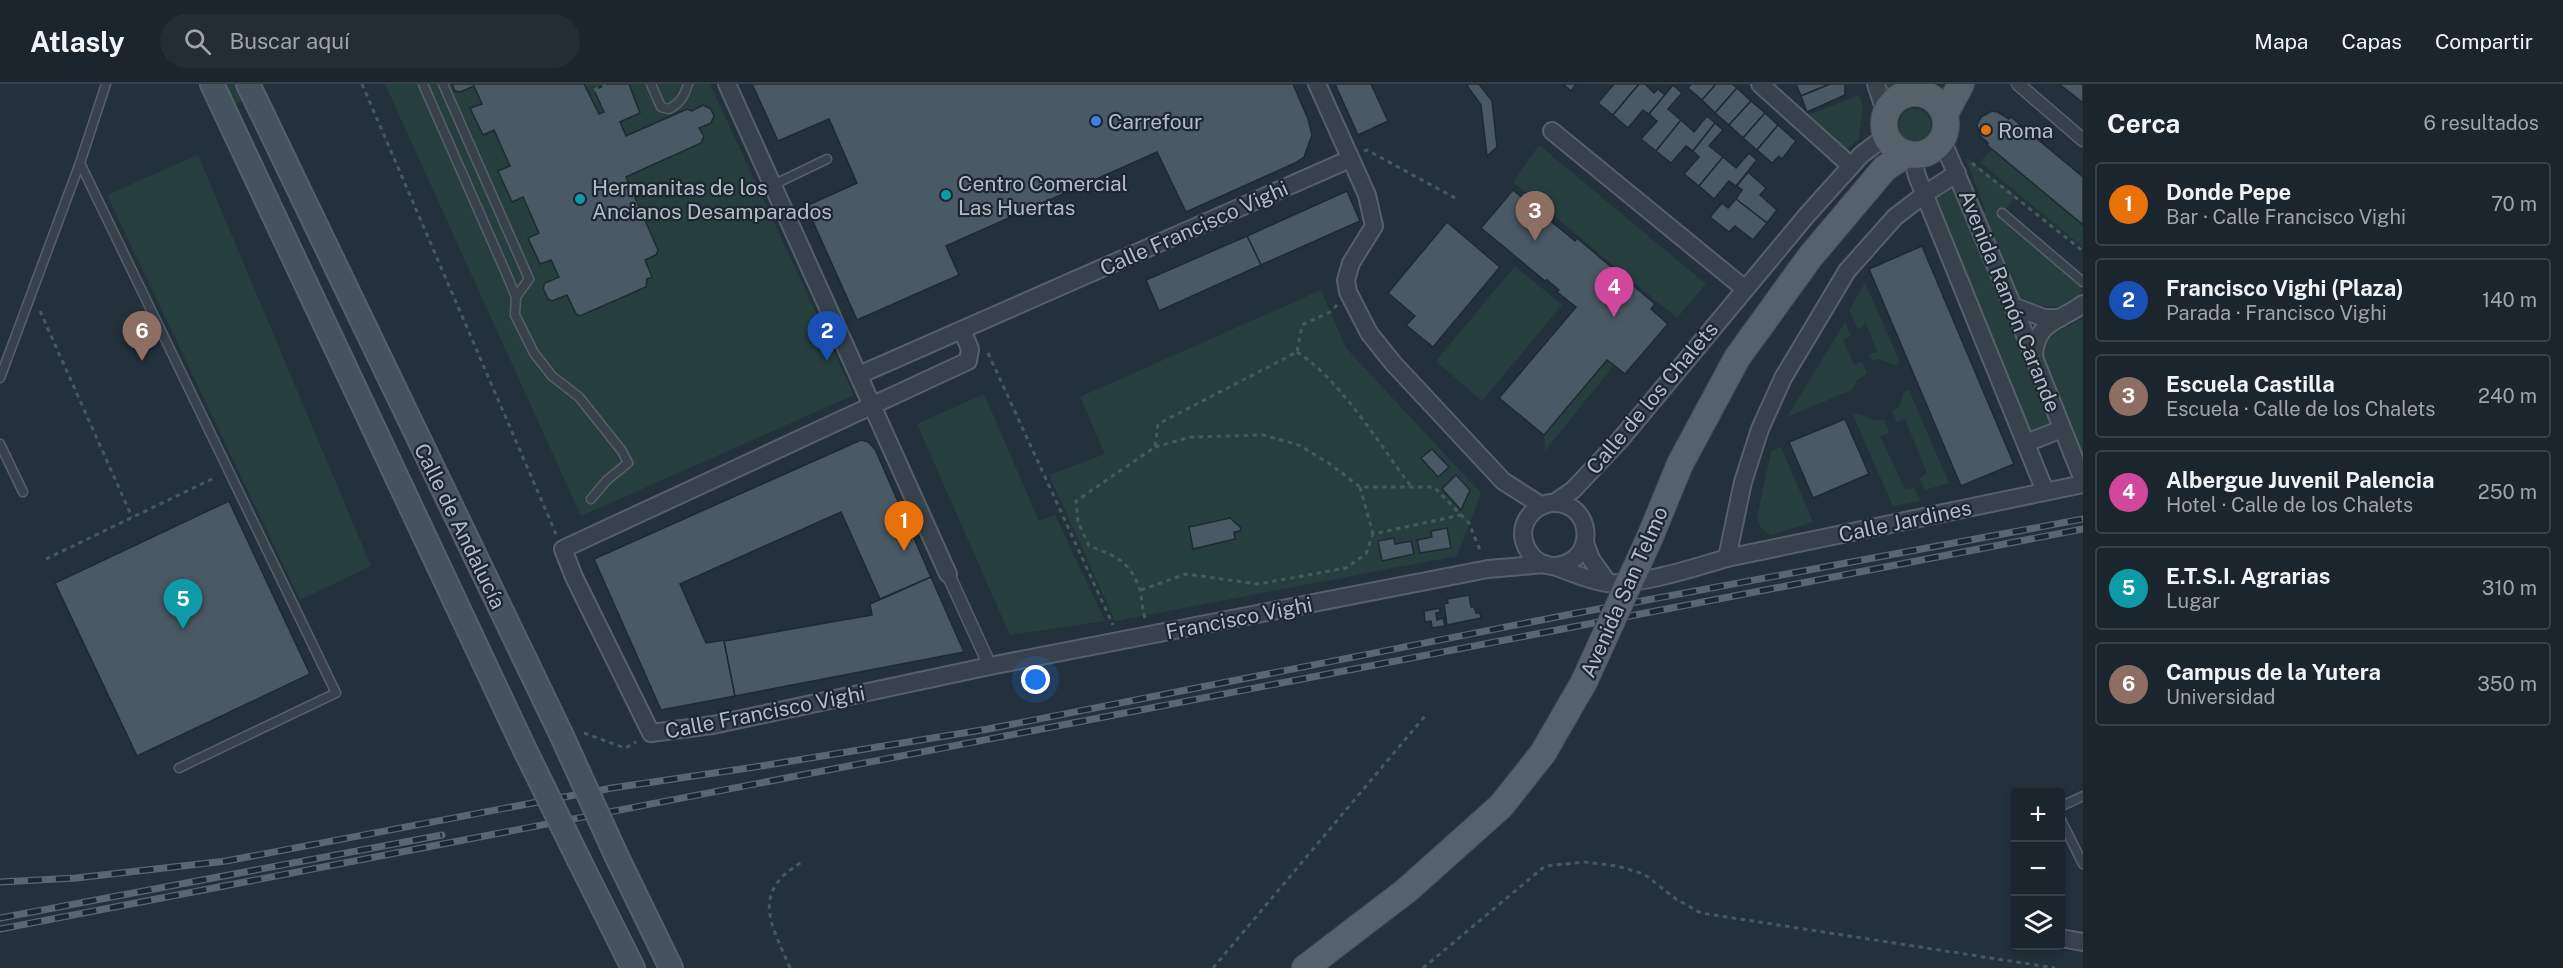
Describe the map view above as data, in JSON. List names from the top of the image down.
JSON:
{
  "streets": {
    "main road": ["Calle de Andalucía", "Avenida San Telmo"],
    "street": [
      "Calle Francisco Vighi",
      "Avenida Ramón Carande",
      "Calle de los Chalets",
      "Calle Jardines",
      "Francisco Vighi"
    ]
  },
  "crossings": [
    ["Calle Francisco Vighi", "Francisco Vighi"],
    ["Avenida Ramón Carande", "Calle de los Chalets"],
    ["Avenida Ramón Carande", "Calle Jardines"],
    ["Avenida Ramón Carande", "Avenida San Telmo"],
    ["Calle de los Chalets", "Avenida San Telmo"],
    ["Calle de los Chalets", "Francisco Vighi"]
  ],
  "places": [
    "Carrefour",
    "Roma",
    "Centro Comercial Las Huertas",
    "Hermanitas de los Ancianos Desamparados"
  ],
  "page": {
    "header": "Atlasly",
    "search": "Buscar aquí",
    "nav": ["Mapa", "Capas", "Compartir"],
    "heading": ["Cerca", "6 resultados"],
    "list": [
      {
        "mark": "1",
        "name": "Donde Pepe",
        "note": "Bar · Calle Francisco Vighi",
        "value": "70 m"
      },
      {
        "mark": "2",
        "name": "Francisco Vighi (Plaza)",
        "note": "Parada · Francisco Vighi",
        "value": "140 m"
      },
      {
        "mark": "3",
        "name": "Escuela Castilla",
        "note": "Escuela · Calle de los Chalets",
        "value": "240 m"
      },
      {
        "mark": "4",
        "name": "Albergue Juvenil Palencia",
        "note": "Hotel · Calle de los Chalets",
        "value": "250 m"
      },
      {
        "mark": "5",
        "name": "E.T.S.I. Agrarias",
        "note": "Lugar",
        "value": "310 m"
      },
      {
        "mark": "6",
        "name": "Campus de la Yutera",
        "note": "Universidad",
        "value": "350 m"
      }
    ],
    "pins": [
      "3",
      "4",
      "2",
      "6",
      "1",
      "5"
    ],
    "map_buttons": ["+", "−"]
  }
}
